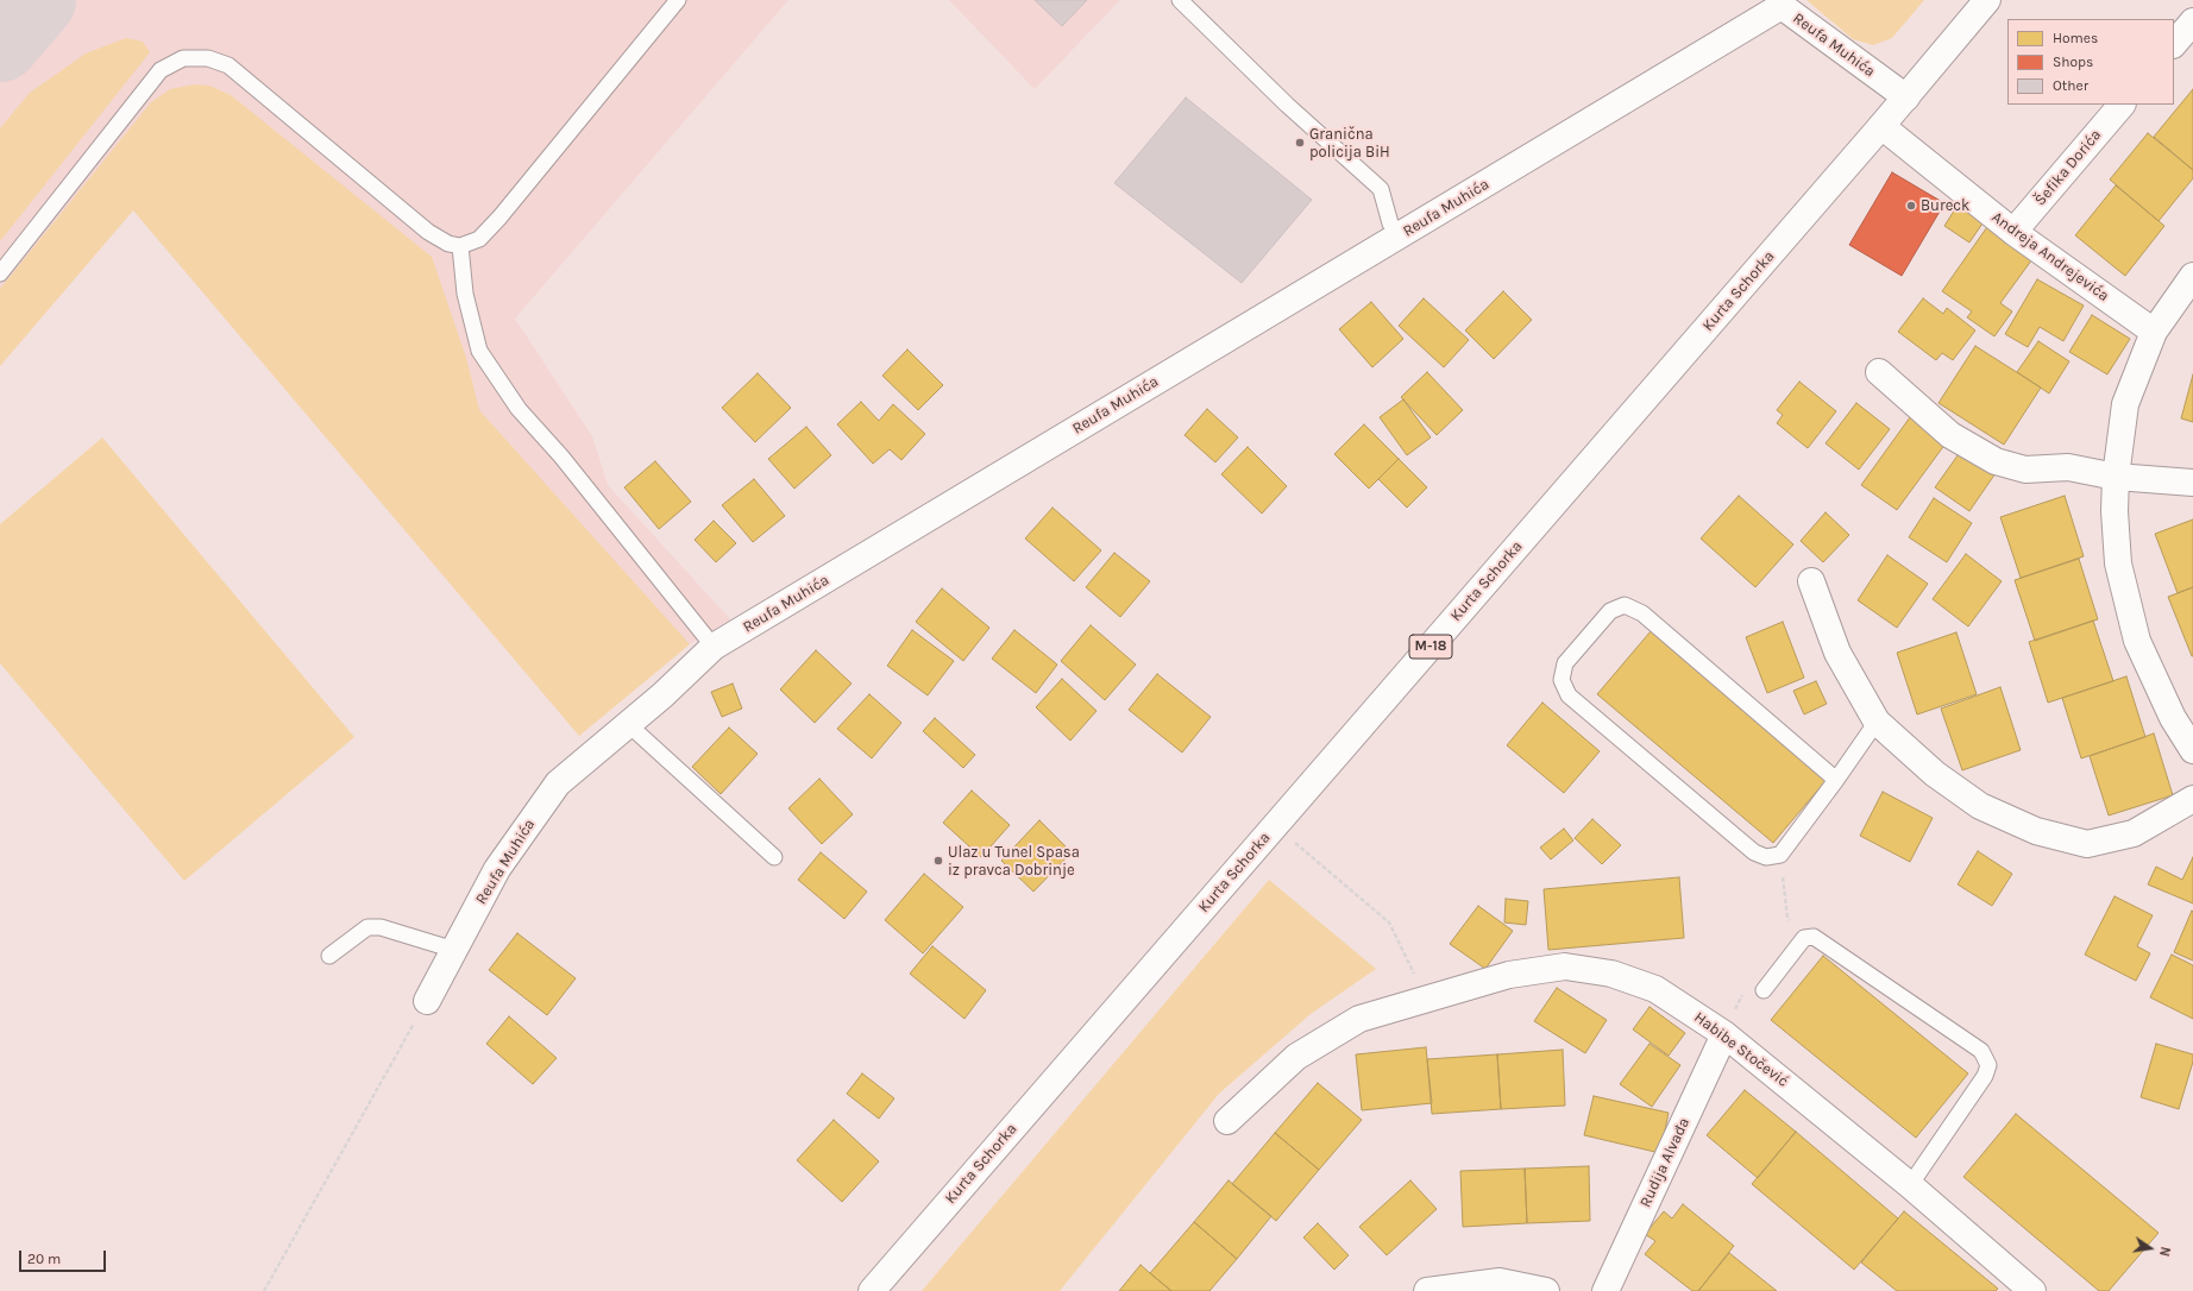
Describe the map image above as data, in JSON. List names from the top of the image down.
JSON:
{
  "streets": {
    "street": [
      "Reufa Muhića",
      "Šefika Dorića",
      "Andreja Andrejevića",
      "Kurta Schorka",
      "M-18",
      "Habibe Stočević",
      "Rudija Alvađa"
    ]
  },
  "crossings": [
    ["Reufa Muhića", "Kurta Schorka"],
    ["Šefika Dorića", "Andreja Andrejevića"],
    ["Andreja Andrejevića", "Kurta Schorka"],
    ["Habibe Stočević", "Rudija Alvađa"]
  ],
  "places": ["Granična policija BiH", "Bureck", "Ulaz u Tunel Spasa iz pravca Dobrinje"],
  "legend": ["Homes", "Shops", "Other"],
  "scale_bar": "20 m",
  "north": "right"
}
